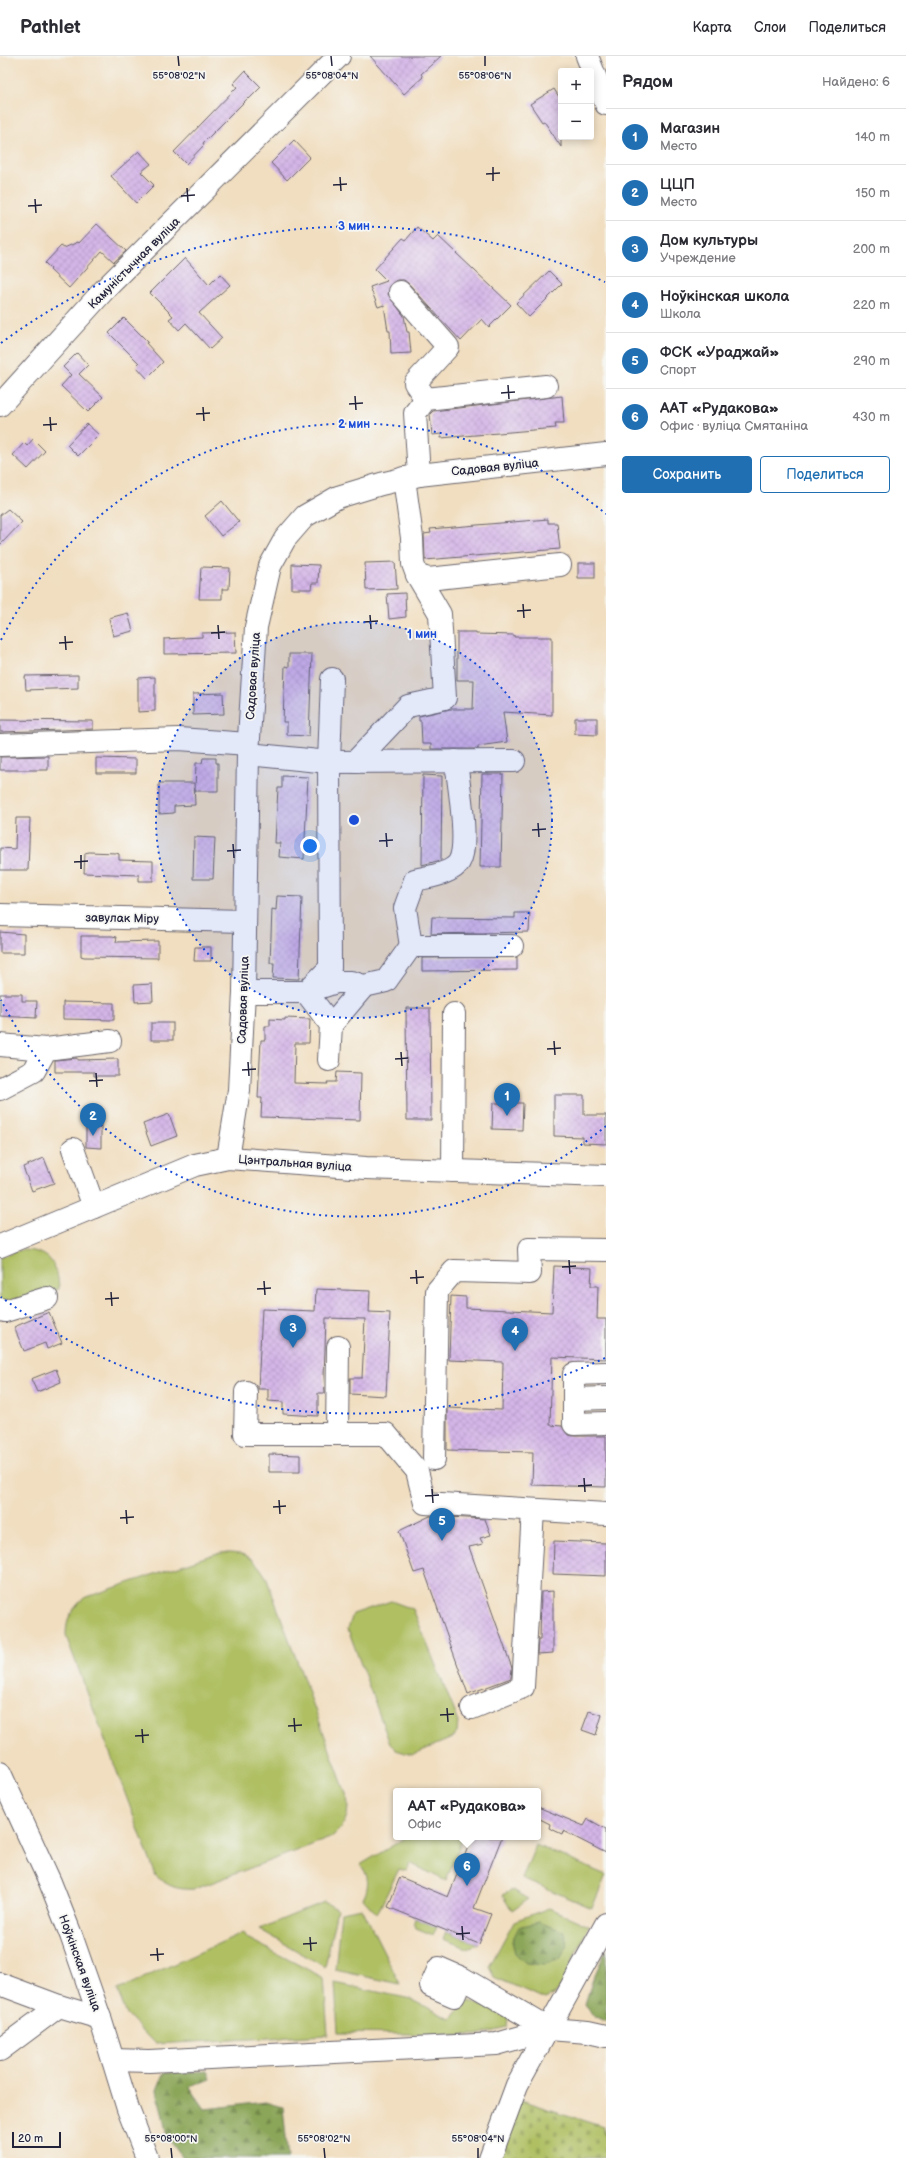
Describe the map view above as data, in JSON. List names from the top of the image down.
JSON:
{
  "streets": {
    "street": [
      "Камуністычная вуліца",
      "Садовая вуліца",
      "завулак Міру",
      "Цэнтральная вуліца",
      "Ноўкінская вуліца"
    ]
  },
  "crossings": [
    ["Садовая вуліца", "завулак Міру"],
    ["Садовая вуліца", "Цэнтральная вуліца"]
  ],
  "scale_bar": "20 m",
  "page": {
    "header": "Pathlet",
    "nav": ["Карта", "Слои", "Поделиться"],
    "heading": ["Рядом", "Найдено: 6"],
    "map_buttons": ["+", "−"],
    "list": [
      {
        "mark": "1",
        "name": "Магазин",
        "note": "Место",
        "value": "140 m"
      },
      {
        "mark": "2",
        "name": "ЦЦП",
        "note": "Место",
        "value": "150 m"
      },
      {
        "mark": "3",
        "name": "Дом культуры",
        "note": "Учреждение",
        "value": "200 m"
      },
      {
        "mark": "4",
        "name": "Ноўкінская школа",
        "note": "Школа",
        "value": "220 m"
      },
      {
        "mark": "5",
        "name": "ФСК «Ураджай»",
        "note": "Спорт",
        "value": "290 m"
      },
      {
        "mark": "6",
        "name": "ААТ «Рудакова»",
        "note": "Офис · вуліца Смятаніна",
        "value": "430 m"
      }
    ],
    "buttons": ["Сохранить", "Поделиться"],
    "pins": [
      "1",
      "2",
      "3",
      "4",
      "5",
      "6"
    ],
    "popup": ["ААТ «Рудакова»", "Офис"],
    "scale": "20 m"
  },
  "coordinates": [
    "55°08'02\"N",
    "55°08'04\"N",
    "55°08'06\"N",
    "55°08'00\"N"
  ],
  "rings": ["3 мин", "2 мин", "1 мин"]
}
